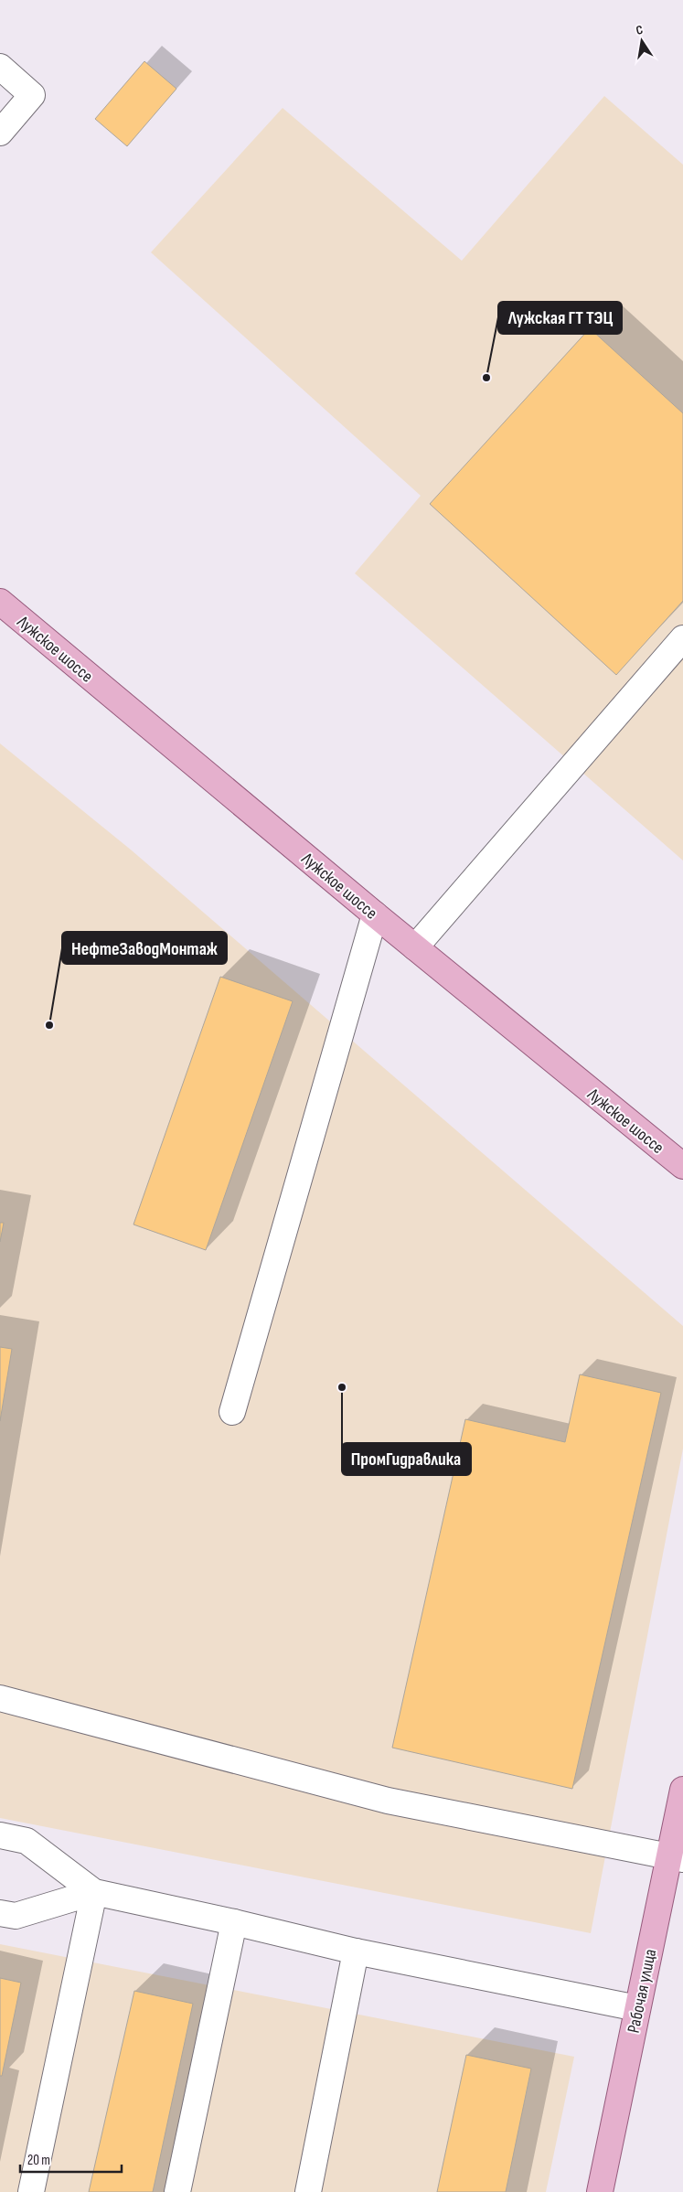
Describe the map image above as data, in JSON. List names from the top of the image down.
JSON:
{
  "streets": {
    "main road": ["Лужское шоссе", "Рабочая улица"]
  },
  "places": ["Лужская ГТ ТЭЦ", "НефтеЗаводМонтаж", "ПромГидравлика"],
  "scale_bar": "20 m",
  "north": "top"
}
